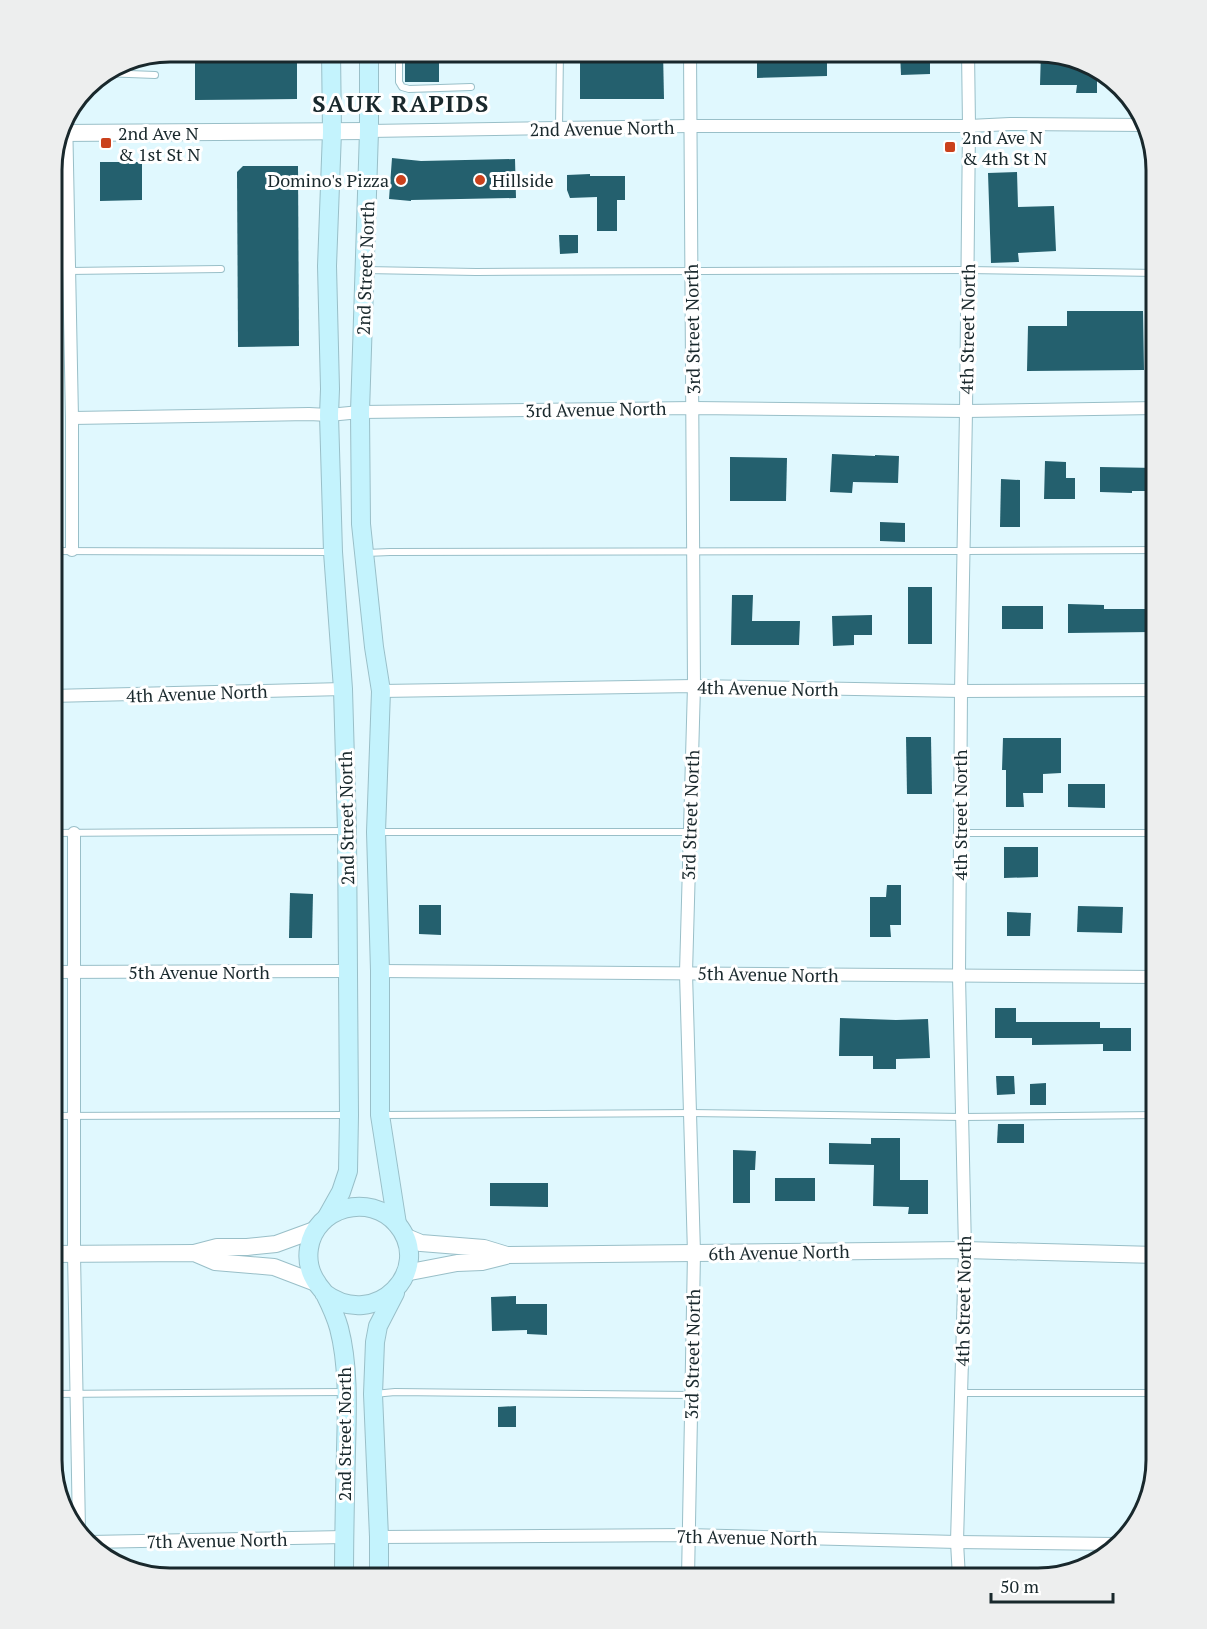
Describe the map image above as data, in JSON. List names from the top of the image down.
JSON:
{
  "streets": {
    "main road": ["2nd Street North"],
    "street": [
      "2nd Avenue North",
      "3rd Street North",
      "4th Street North",
      "3rd Avenue North",
      "4th Avenue North",
      "5th Avenue North",
      "6th Avenue North",
      "7th Avenue North"
    ]
  },
  "crossings": [
    ["2nd Avenue North", "2nd Street North"],
    ["2nd Avenue North", "3rd Street North"],
    ["2nd Avenue North", "4th Street North"],
    ["2nd Street North", "3rd Avenue North"],
    ["2nd Street North", "4th Avenue North"],
    ["2nd Street North", "5th Avenue North"],
    ["2nd Street North", "6th Avenue North"],
    ["2nd Street North", "7th Avenue North"],
    ["3rd Street North", "3rd Avenue North"],
    ["3rd Street North", "4th Avenue North"],
    ["3rd Street North", "5th Avenue North"],
    ["3rd Street North", "6th Avenue North"],
    ["3rd Street North", "7th Avenue North"],
    ["4th Street North", "3rd Avenue North"],
    ["4th Street North", "4th Avenue North"],
    ["4th Street North", "5th Avenue North"],
    ["4th Street North", "6th Avenue North"],
    ["4th Street North", "7th Avenue North"]
  ],
  "districts": ["SAUK RAPIDS"],
  "places": {
    "transit": ["2nd Ave N & 1st St N", "2nd Ave N & 4th St N"],
    "other": ["Domino's Pizza", "Hillside"]
  },
  "scale_bar": "50 m"
}
